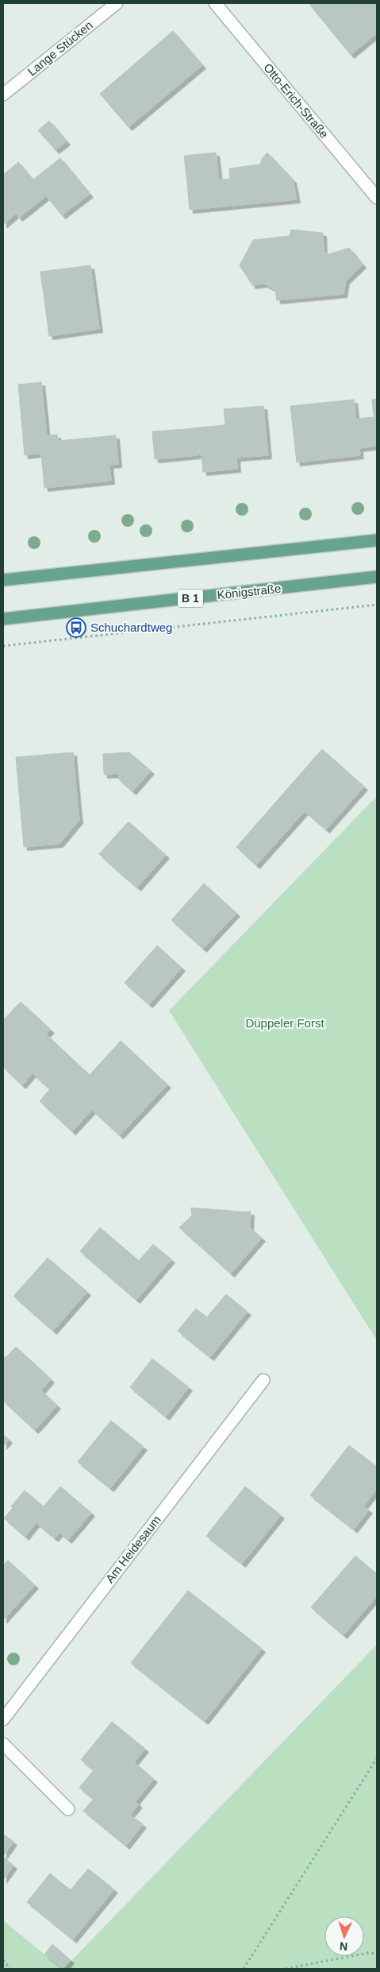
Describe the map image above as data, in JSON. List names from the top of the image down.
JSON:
{
  "streets": {
    "main road": ["Königstraße", "B 1"],
    "street": ["Lange Stücken", "Otto-Erich-Straße", "Am Heidesaum"]
  },
  "parks": ["Düppeler Forst"],
  "places": {
    "bus stop": ["Schuchardtweg"]
  },
  "north": "bottom"
}
